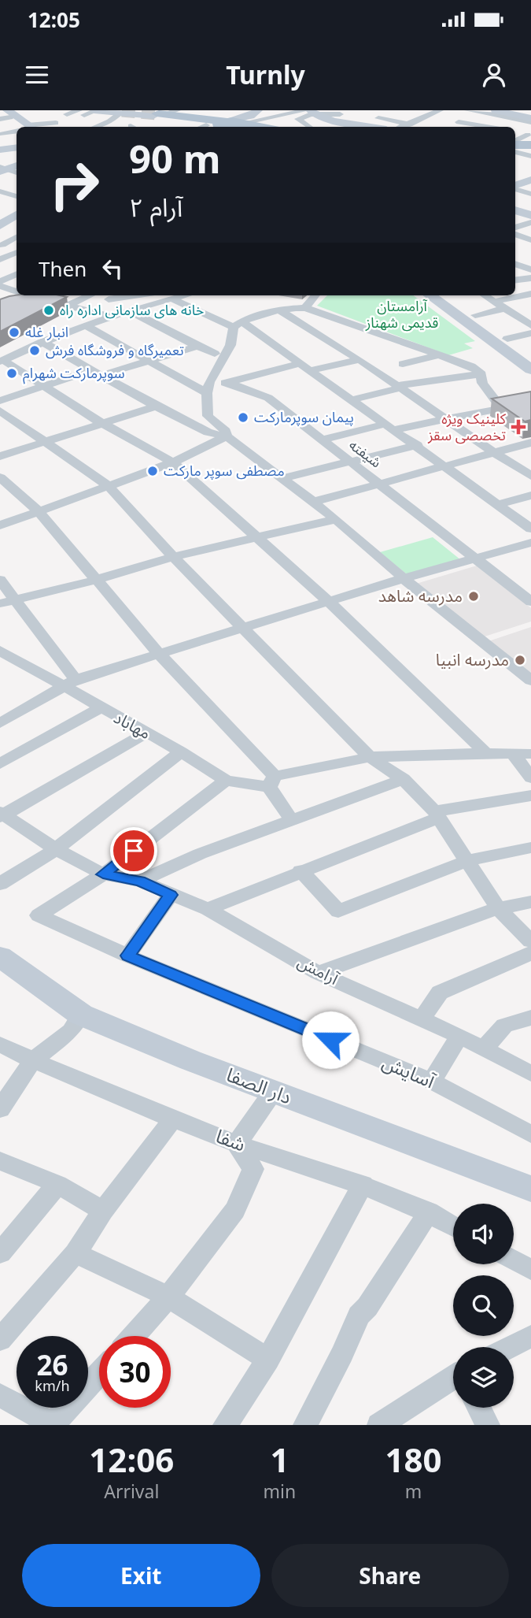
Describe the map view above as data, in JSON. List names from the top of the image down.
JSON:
{
  "streets": {
    "main road": ["دار الصفا"],
    "street": [
      "شیفته",
      "مهاباد",
      "آرامش",
      "آسایش",
      "شفا"
    ]
  },
  "crossings": [
    ["آرامش", "آسایش"]
  ],
  "parks": ["آرامستان قدیمی شهناز"],
  "places": {
    "other": [
      "خانه های سازمانی اداره راه",
      "انبار غله",
      "تعمیرگاه و فروشگاه فرش",
      "سوپرمارکت شهرام",
      "پیمان سوپرمارکت",
      "مصطفی سوپر مارکت",
      "مدرسه شاهد",
      "مدرسه انبیا"
    ],
    "health": ["کلینیک ویژه تخصصی سقز"]
  },
  "page": {
    "status": "12:05",
    "header": "Turnly",
    "turn": ["90 m", "آرام ۲"],
    "then": "Then",
    "speed": "26 km/h",
    "limit": "30",
    "eta": [
      "12:06",
      "Arrival",
      "1",
      "min",
      "180",
      "m"
    ],
    "buttons": ["Exit", "Share"]
  }
}
